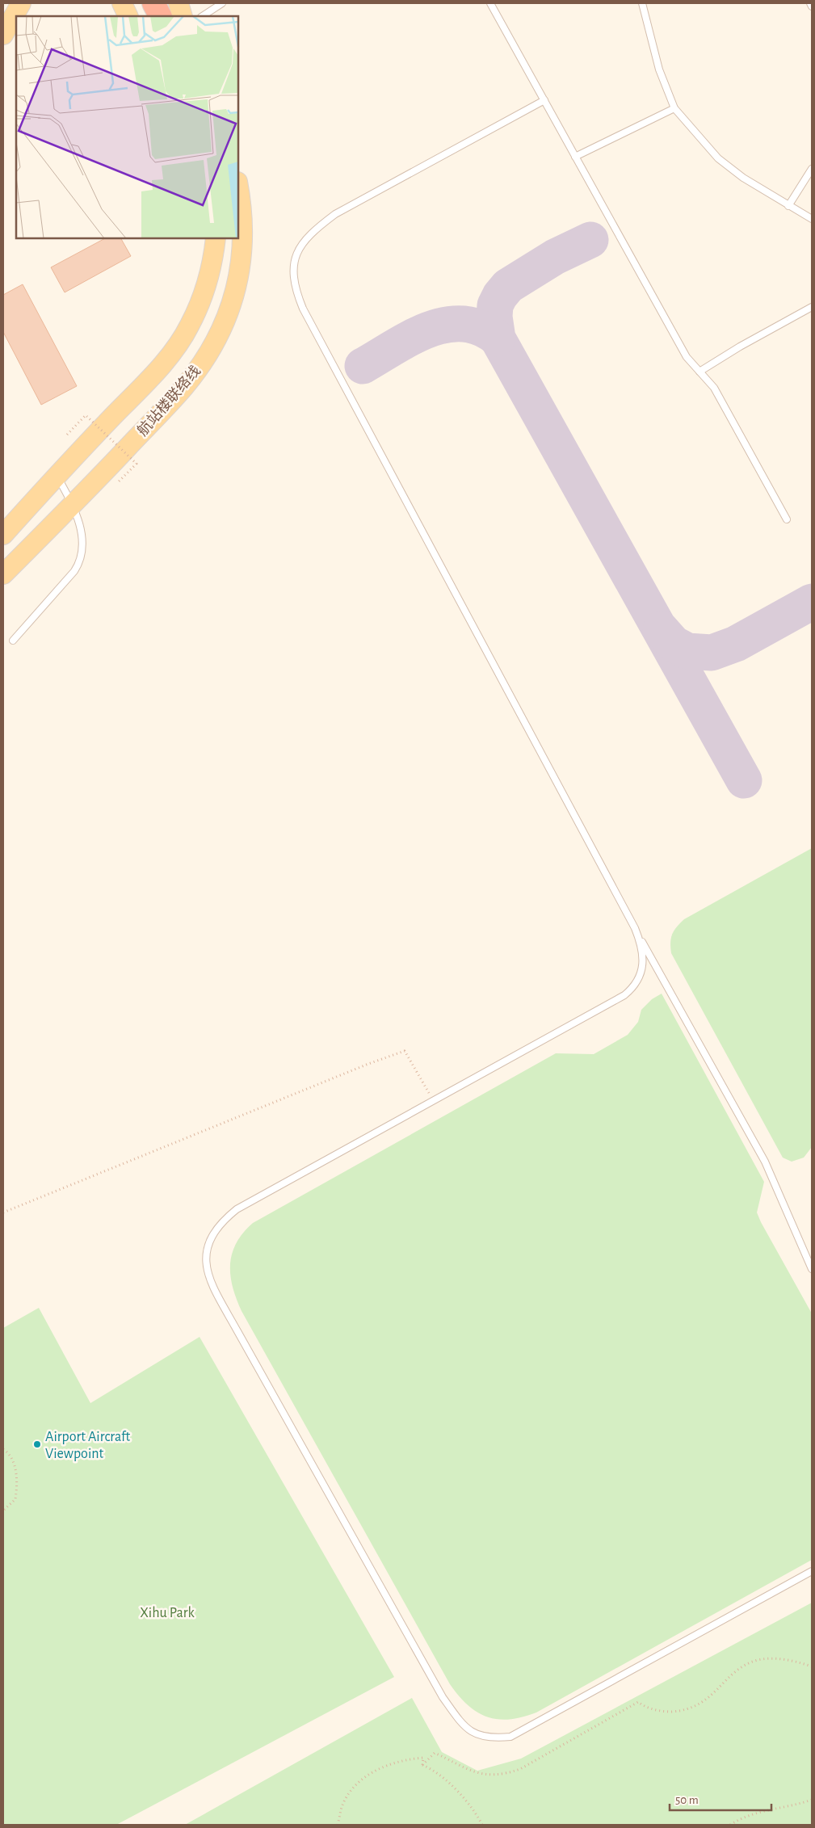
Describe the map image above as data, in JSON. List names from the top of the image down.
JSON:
{
  "streets": {
    "main road": ["航站楼联络线"]
  },
  "parks": ["Xihu Park"],
  "places": ["Airport Aircraft Viewpoint"],
  "scale_bar": "50 m"
}
